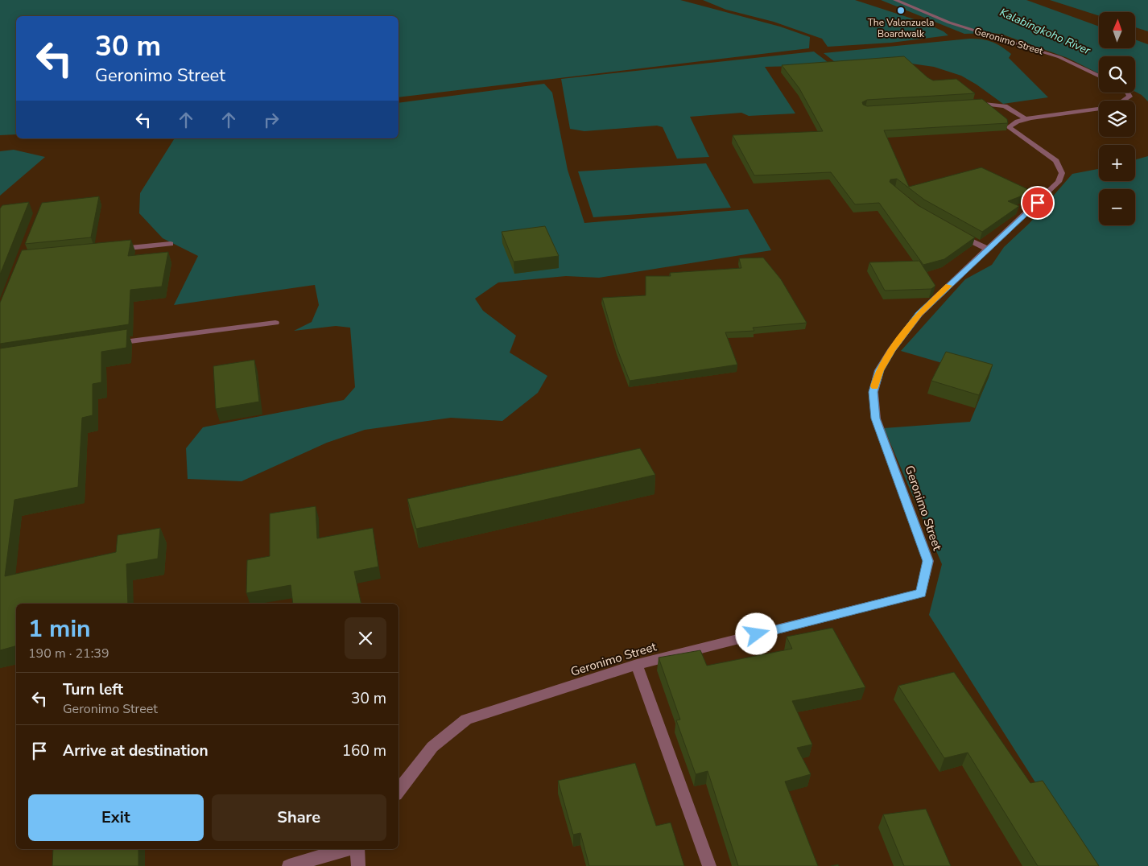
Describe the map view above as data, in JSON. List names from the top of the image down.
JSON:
{
  "streets": {
    "street": ["Geronimo Street"]
  },
  "water": ["Kalabingkoho River"],
  "places": ["The Valenzuela Boardwalk"],
  "north": "top",
  "page": {
    "map_buttons": ["+", "−"],
    "turn": ["30 m", "Geronimo Street"],
    "heading": ["1 min", "190 m · 21:39"],
    "list": [
      {
        "name": "Turn left",
        "note": "Geronimo Street",
        "value": "30 m"
      },
      {
        "name": "Arrive at destination",
        "value": "160 m"
      }
    ],
    "buttons": ["Exit", "Share"]
  }
}
